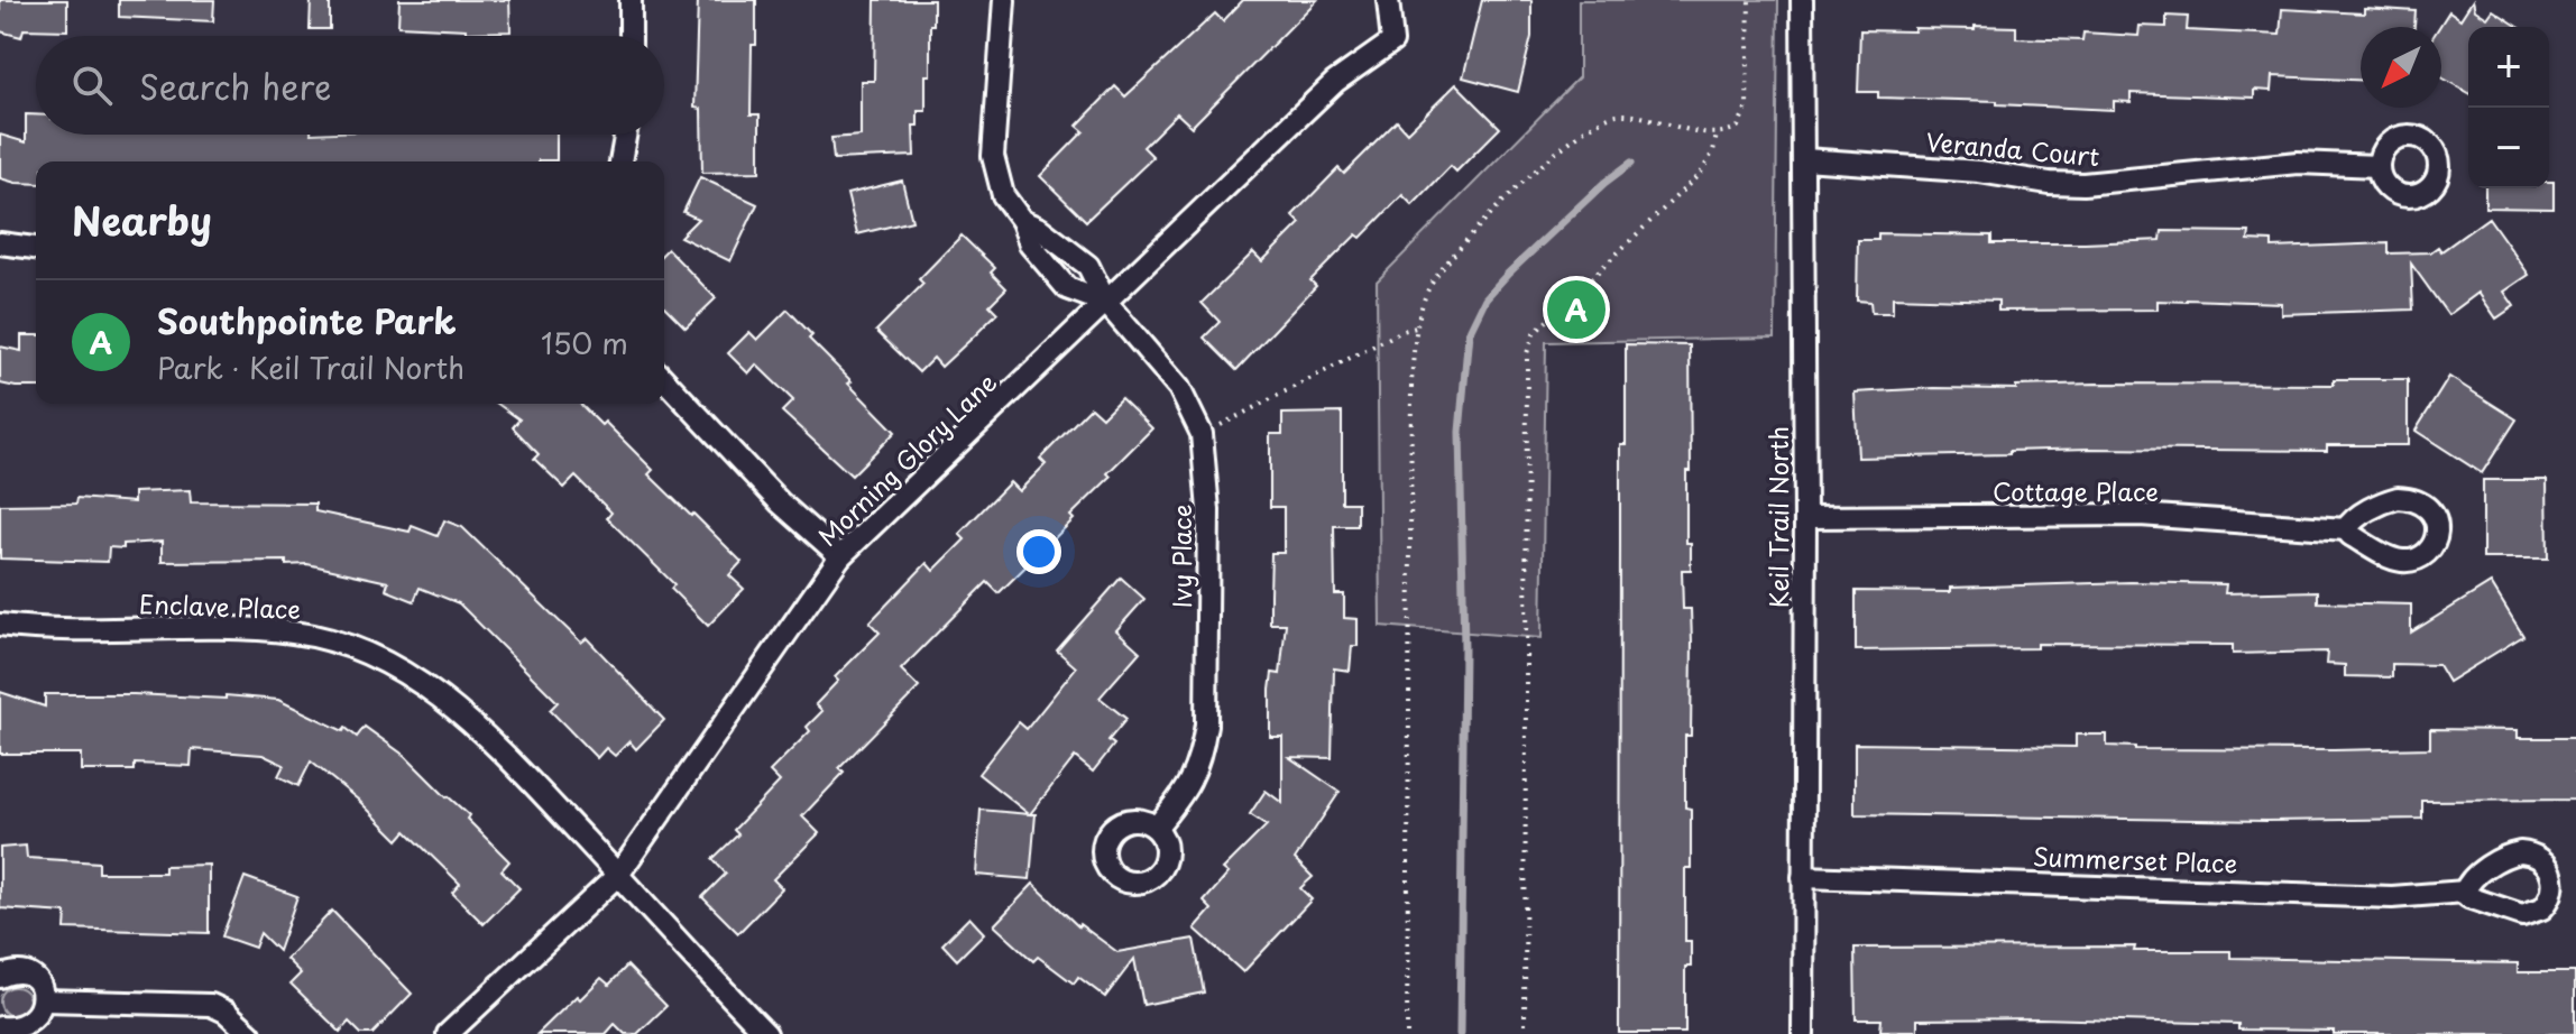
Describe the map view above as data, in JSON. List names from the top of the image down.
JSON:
{
  "streets": {
    "street": [
      "Veranda Court",
      "Morning Glory Lane",
      "Cottage Place",
      "Keil Trail North",
      "Ivy Place",
      "Enclave Place",
      "Summerset Place"
    ]
  },
  "crossings": [
    ["Veranda Court", "Keil Trail North"],
    ["Morning Glory Lane", "Ivy Place"],
    ["Morning Glory Lane", "Enclave Place"],
    ["Cottage Place", "Keil Trail North"],
    ["Keil Trail North", "Summerset Place"]
  ],
  "north": "bottom left",
  "page": {
    "map_buttons": ["+", "−"],
    "search": "Search here",
    "heading": "Nearby",
    "pins": "A",
    "list": [
      {
        "mark": "A",
        "name": "Southpointe Park",
        "note": "Park · Keil Trail North",
        "value": "150 m"
      }
    ]
  }
}
